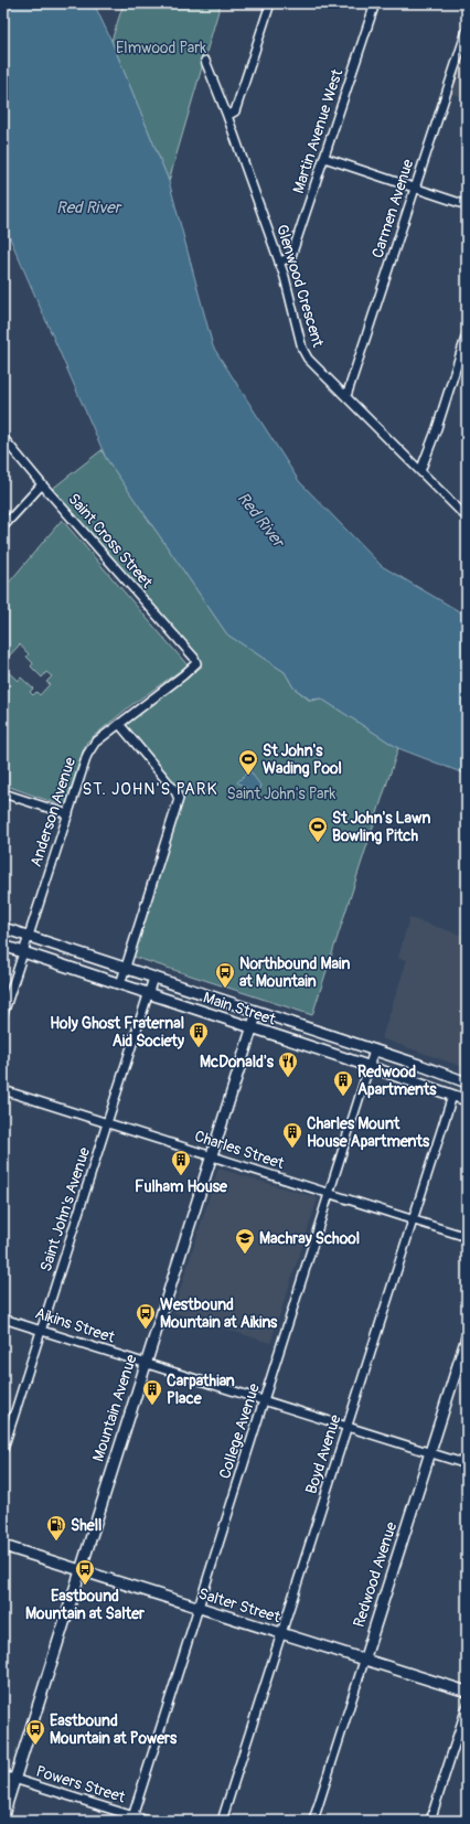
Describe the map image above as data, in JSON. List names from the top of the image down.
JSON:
{
  "streets": {
    "main road": [
      "Main Street",
      "Mountain Avenue",
      "Redwood Avenue",
      "Salter Street"
    ],
    "street": [
      "Martin Avenue West",
      "Carmen Avenue",
      "Glenwood Crescent",
      "Saint Cross Street",
      "Anderson Avenue",
      "Charles Street",
      "Saint John's Avenue",
      "Aikins Street",
      "College Avenue",
      "Boyd Avenue",
      "Powers Street"
    ]
  },
  "crossings": [
    ["Martin Avenue West", "Glenwood Crescent"],
    ["Carmen Avenue", "Glenwood Crescent"],
    ["Saint Cross Street", "Anderson Avenue"],
    ["Anderson Avenue", "Main Street"],
    ["Main Street", "Saint John's Avenue"],
    ["Main Street", "Mountain Avenue"],
    ["Main Street", "College Avenue"],
    ["Main Street", "Boyd Avenue"],
    ["Charles Street", "Saint John's Avenue"],
    ["Charles Street", "Mountain Avenue"],
    ["Charles Street", "College Avenue"],
    ["Charles Street", "Boyd Avenue"],
    ["Saint John's Avenue", "Aikins Street"],
    ["Aikins Street", "Mountain Avenue"],
    ["Aikins Street", "College Avenue"],
    ["Aikins Street", "Boyd Avenue"],
    ["Aikins Street", "Redwood Avenue"],
    ["Mountain Avenue", "Salter Street"],
    ["Mountain Avenue", "Powers Street"],
    ["College Avenue", "Salter Street"],
    ["College Avenue", "Powers Street"],
    ["Boyd Avenue", "Salter Street"],
    ["Redwood Avenue", "Salter Street"]
  ],
  "districts": ["ST. JOHN'S PARK"],
  "water": ["Red River"],
  "parks": ["Elmwood Park", "Saint John's Park"],
  "places": {
    "sports": ["St John's Wading Pool", "St John's Lawn Bowling Pitch"],
    "bus stop": [
      "Northbound Main at Mountain",
      "Westbound Mountain at Aikins",
      "Eastbound Mountain at Salter",
      "Eastbound Mountain at Powers"
    ],
    "building": [
      "Holy Ghost Fraternal Aid Society",
      "Redwood Apartments",
      "Charles Mount House Apartments",
      "Fulham House",
      "Carpathian Place"
    ],
    "restaurant": ["McDonald's"],
    "school or university": ["Machray School"],
    "fuel station": ["Shell"]
  }
}
